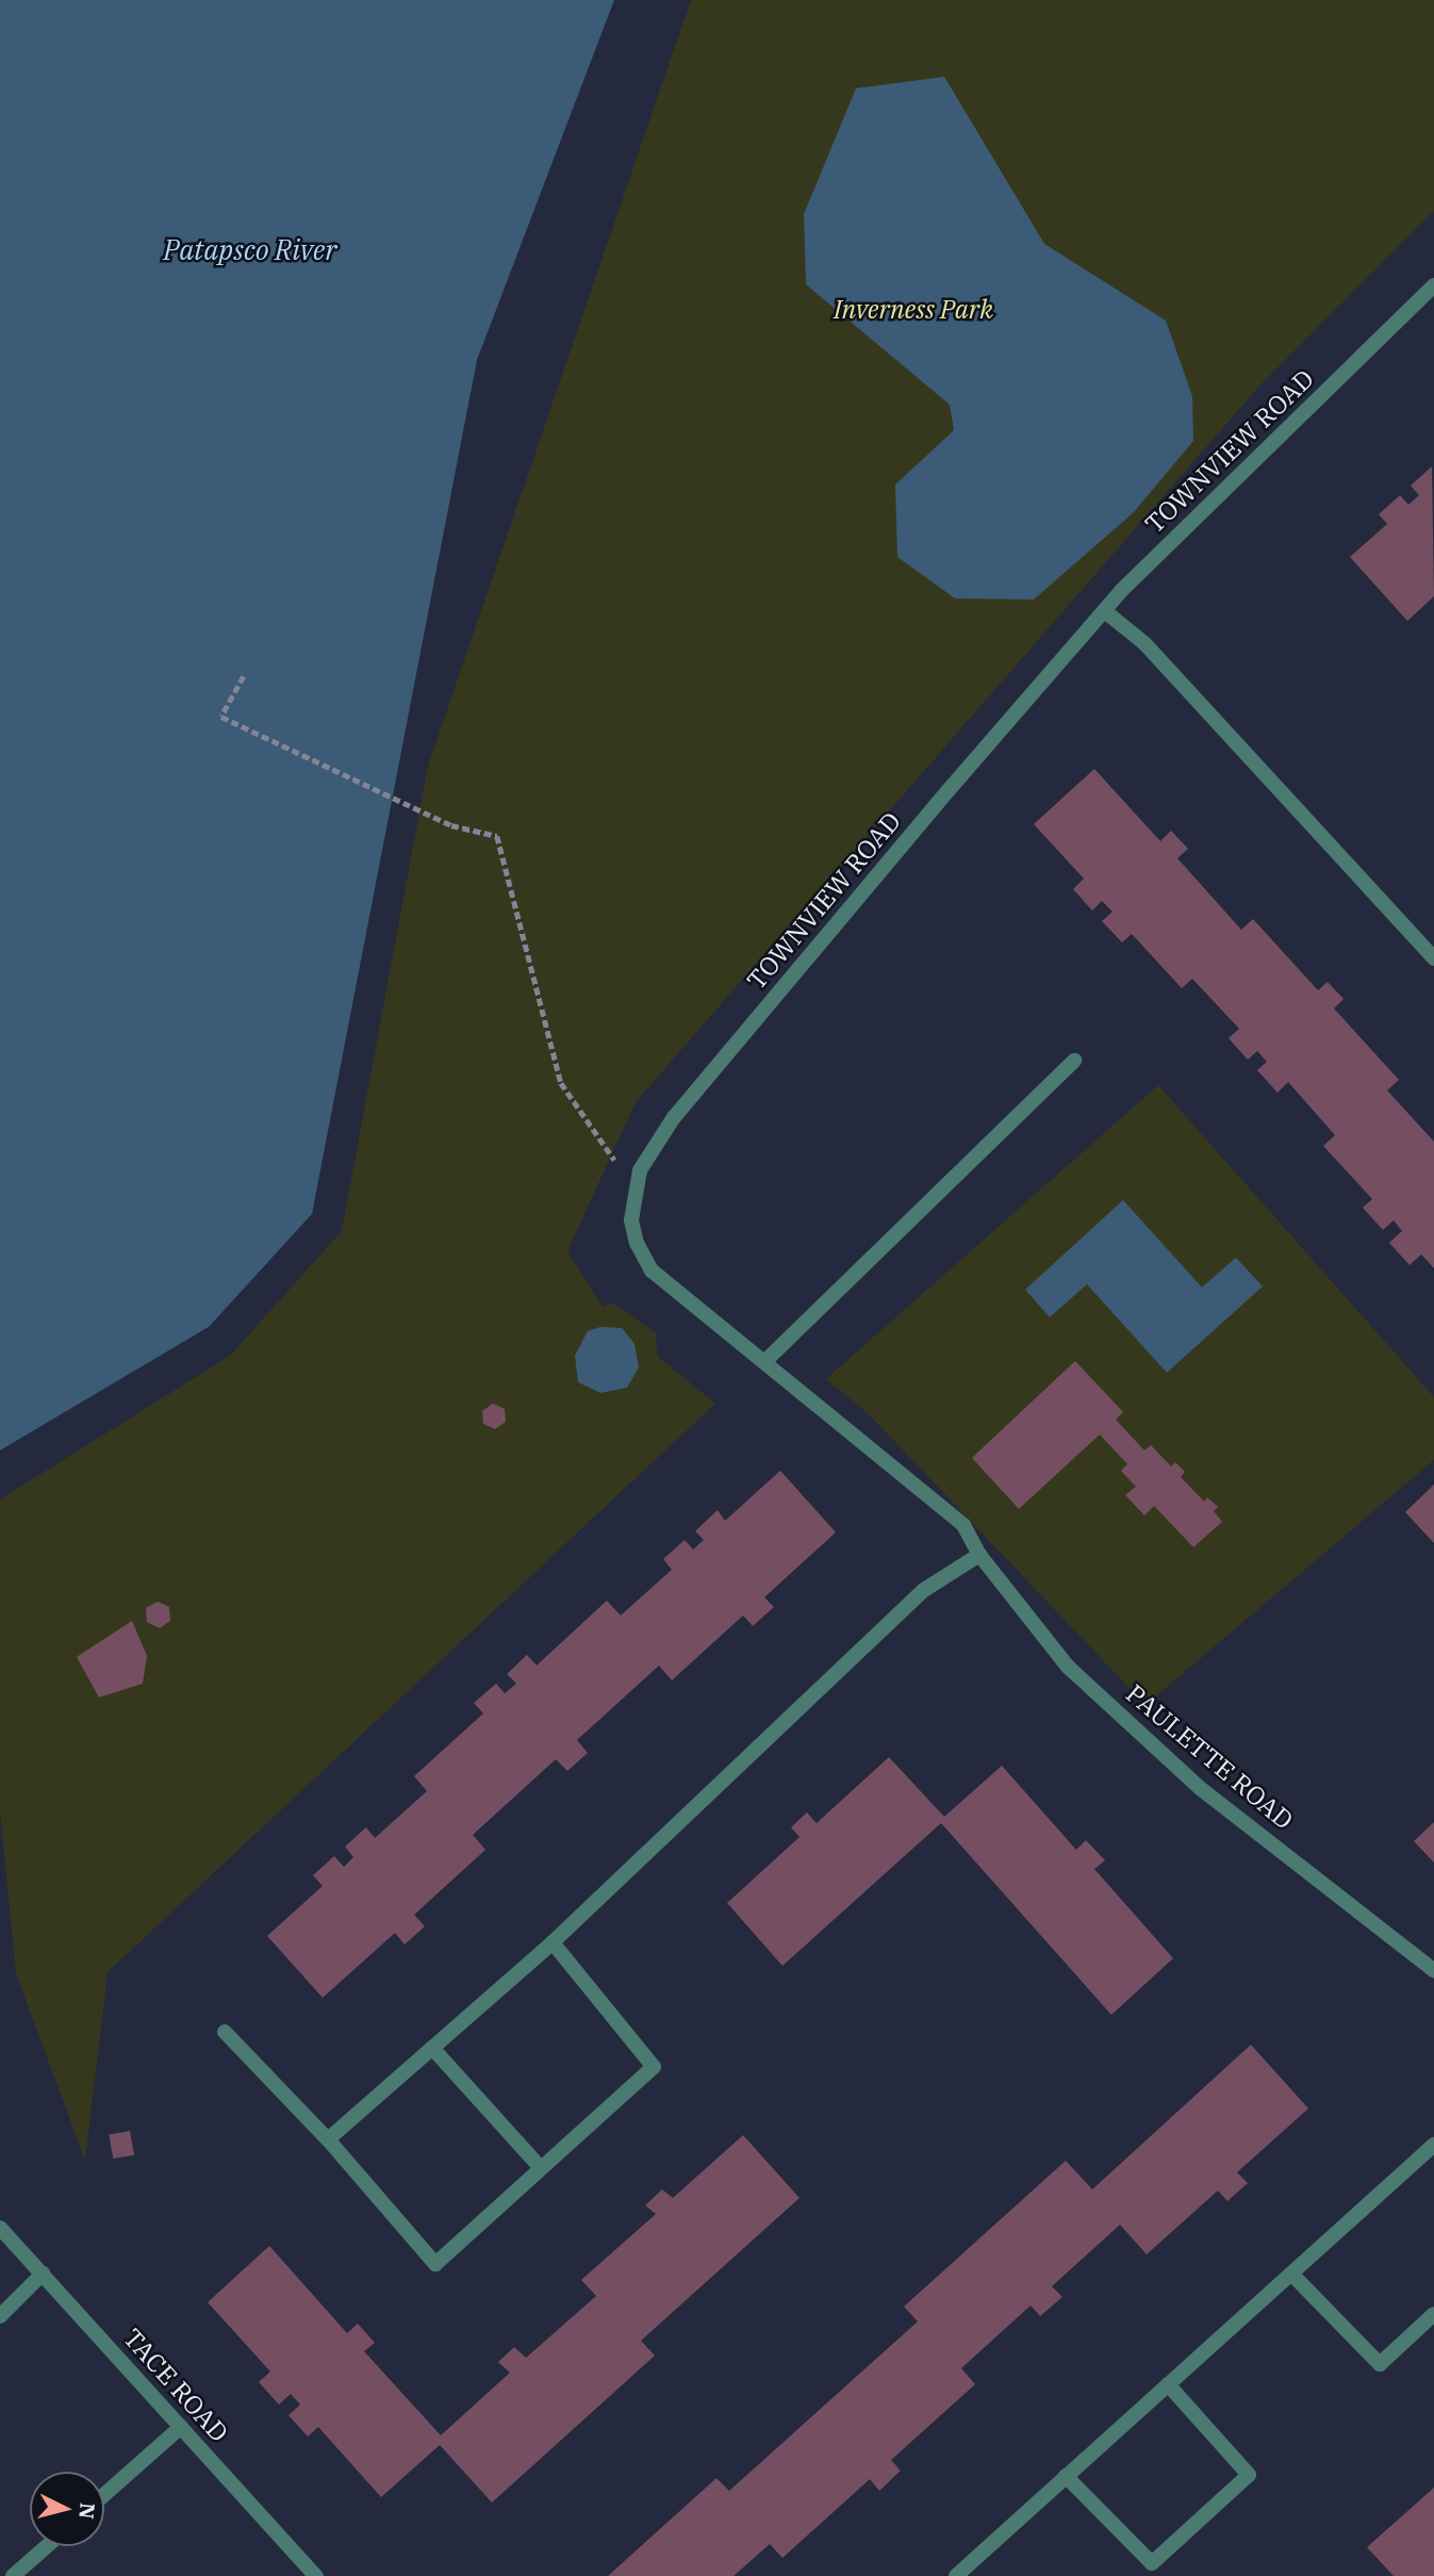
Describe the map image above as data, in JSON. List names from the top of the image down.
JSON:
{
  "streets": {
    "street": ["TOWNVIEW ROAD", "PAULETTE ROAD", "TACE ROAD"]
  },
  "crossings": [
    ["TOWNVIEW ROAD", "PAULETTE ROAD"]
  ],
  "water": ["Patapsco River"],
  "parks": ["Inverness Park"],
  "north": "right"
}
